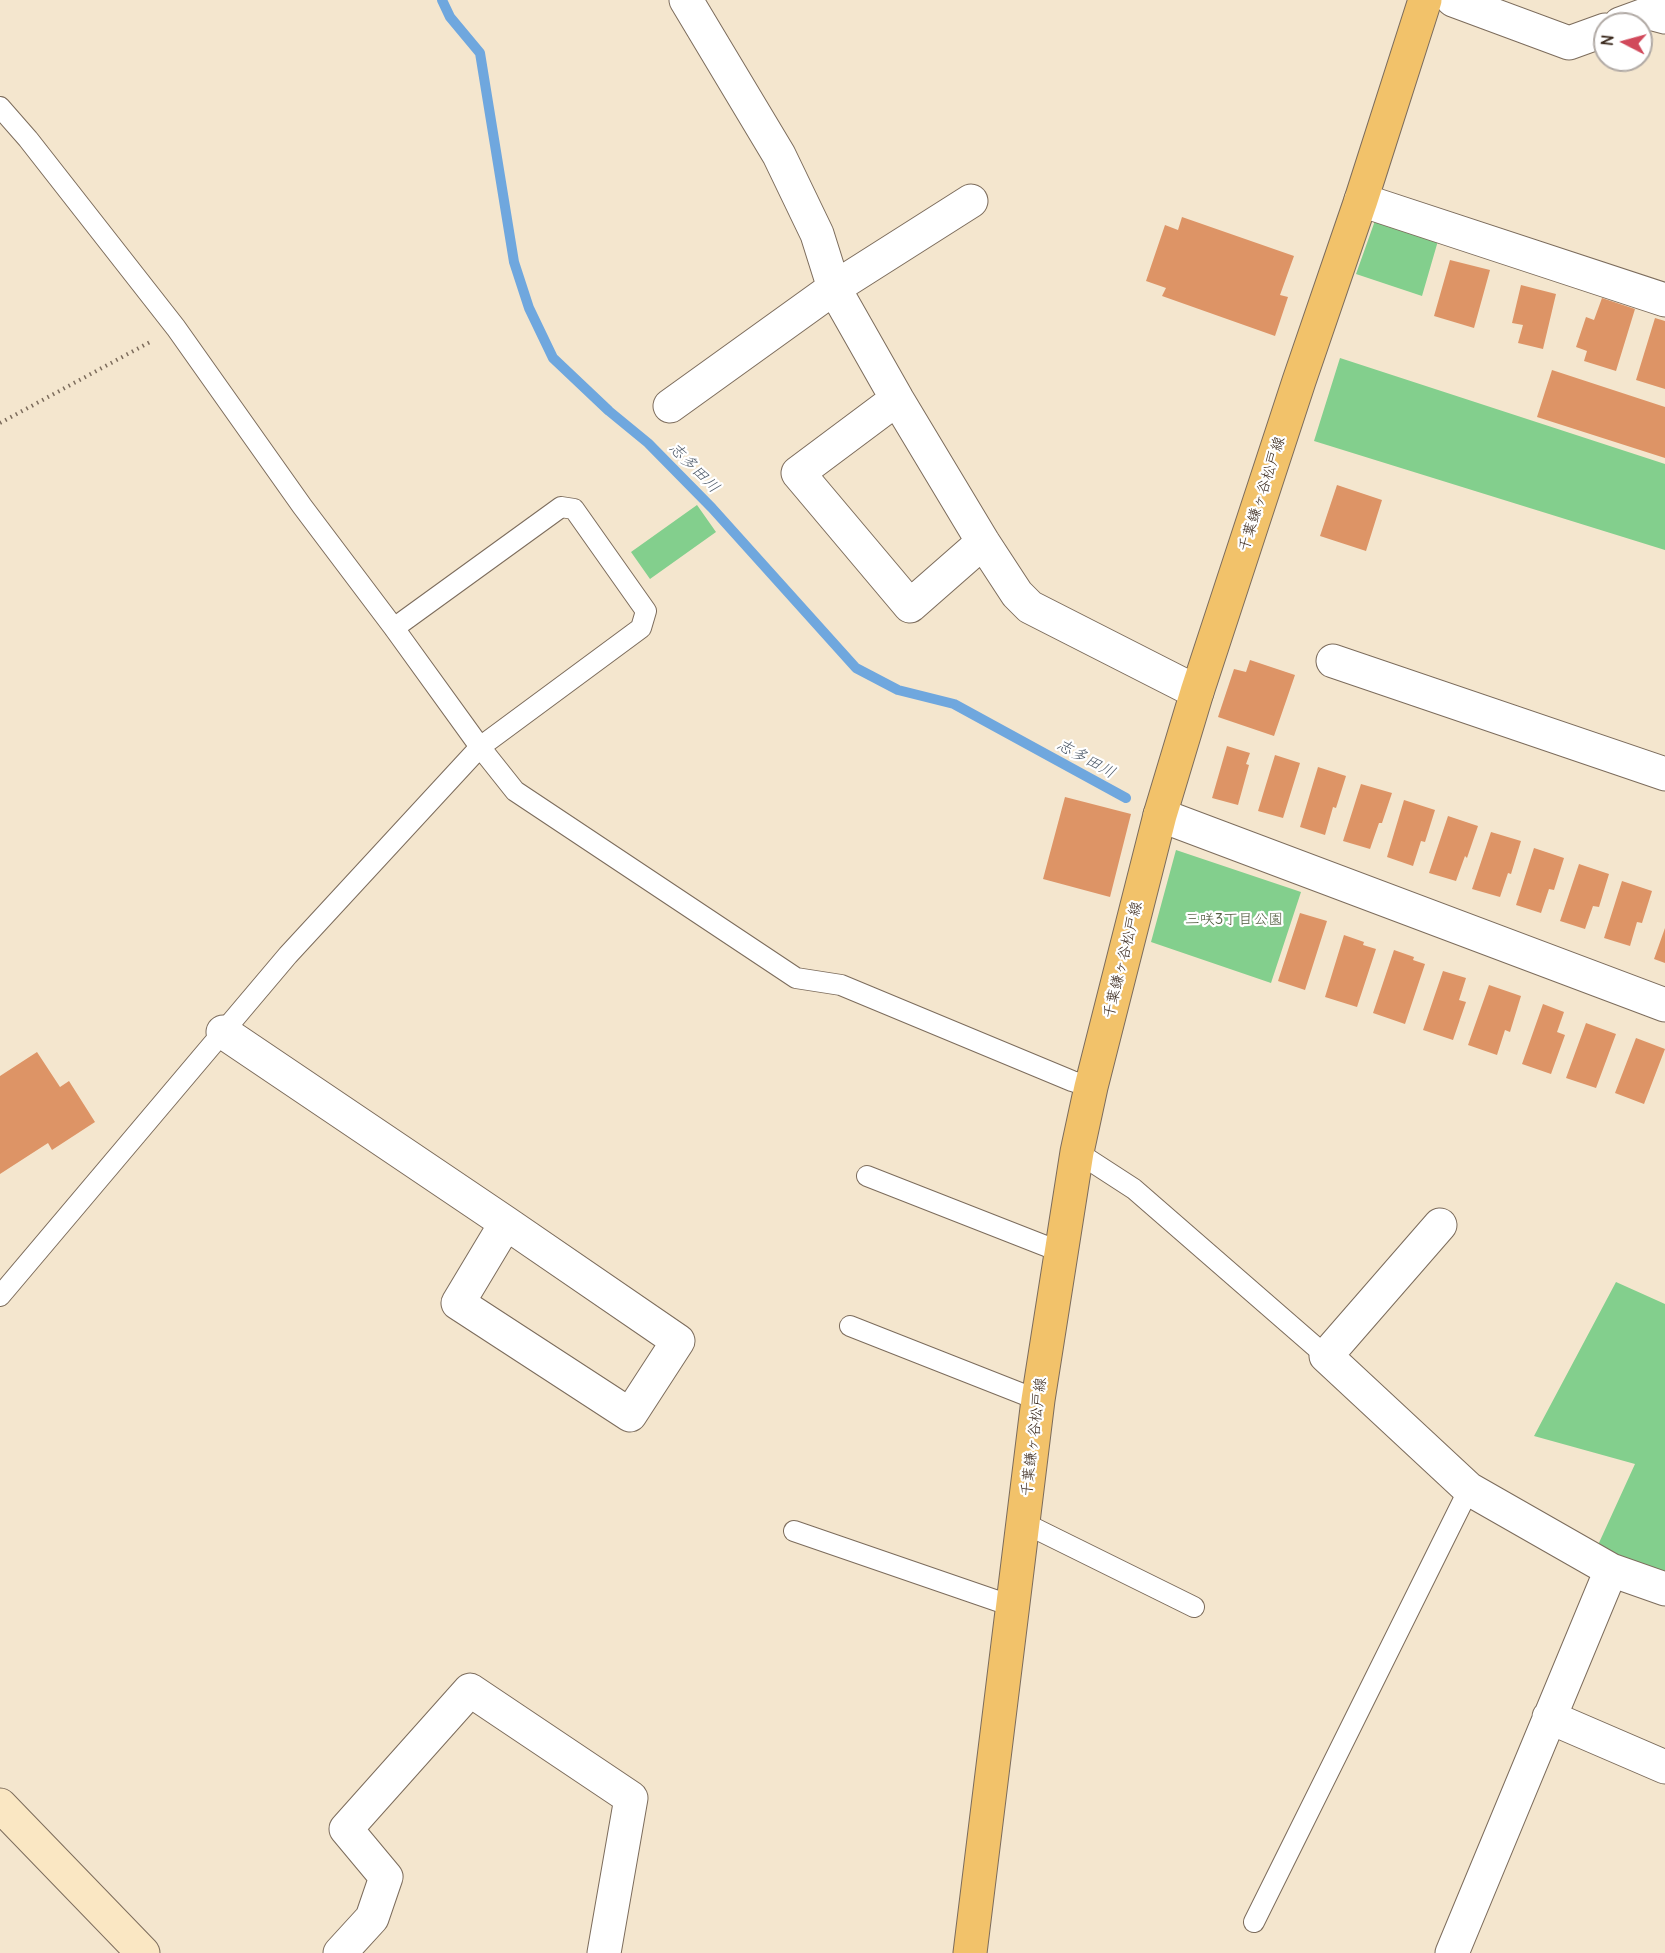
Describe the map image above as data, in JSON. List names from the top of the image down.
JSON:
{
  "streets": {
    "main road": ["千葉鎌ヶ谷松戸線"]
  },
  "water": ["志多田川"],
  "parks": ["三咲3丁目公園"],
  "north": "left"
}
